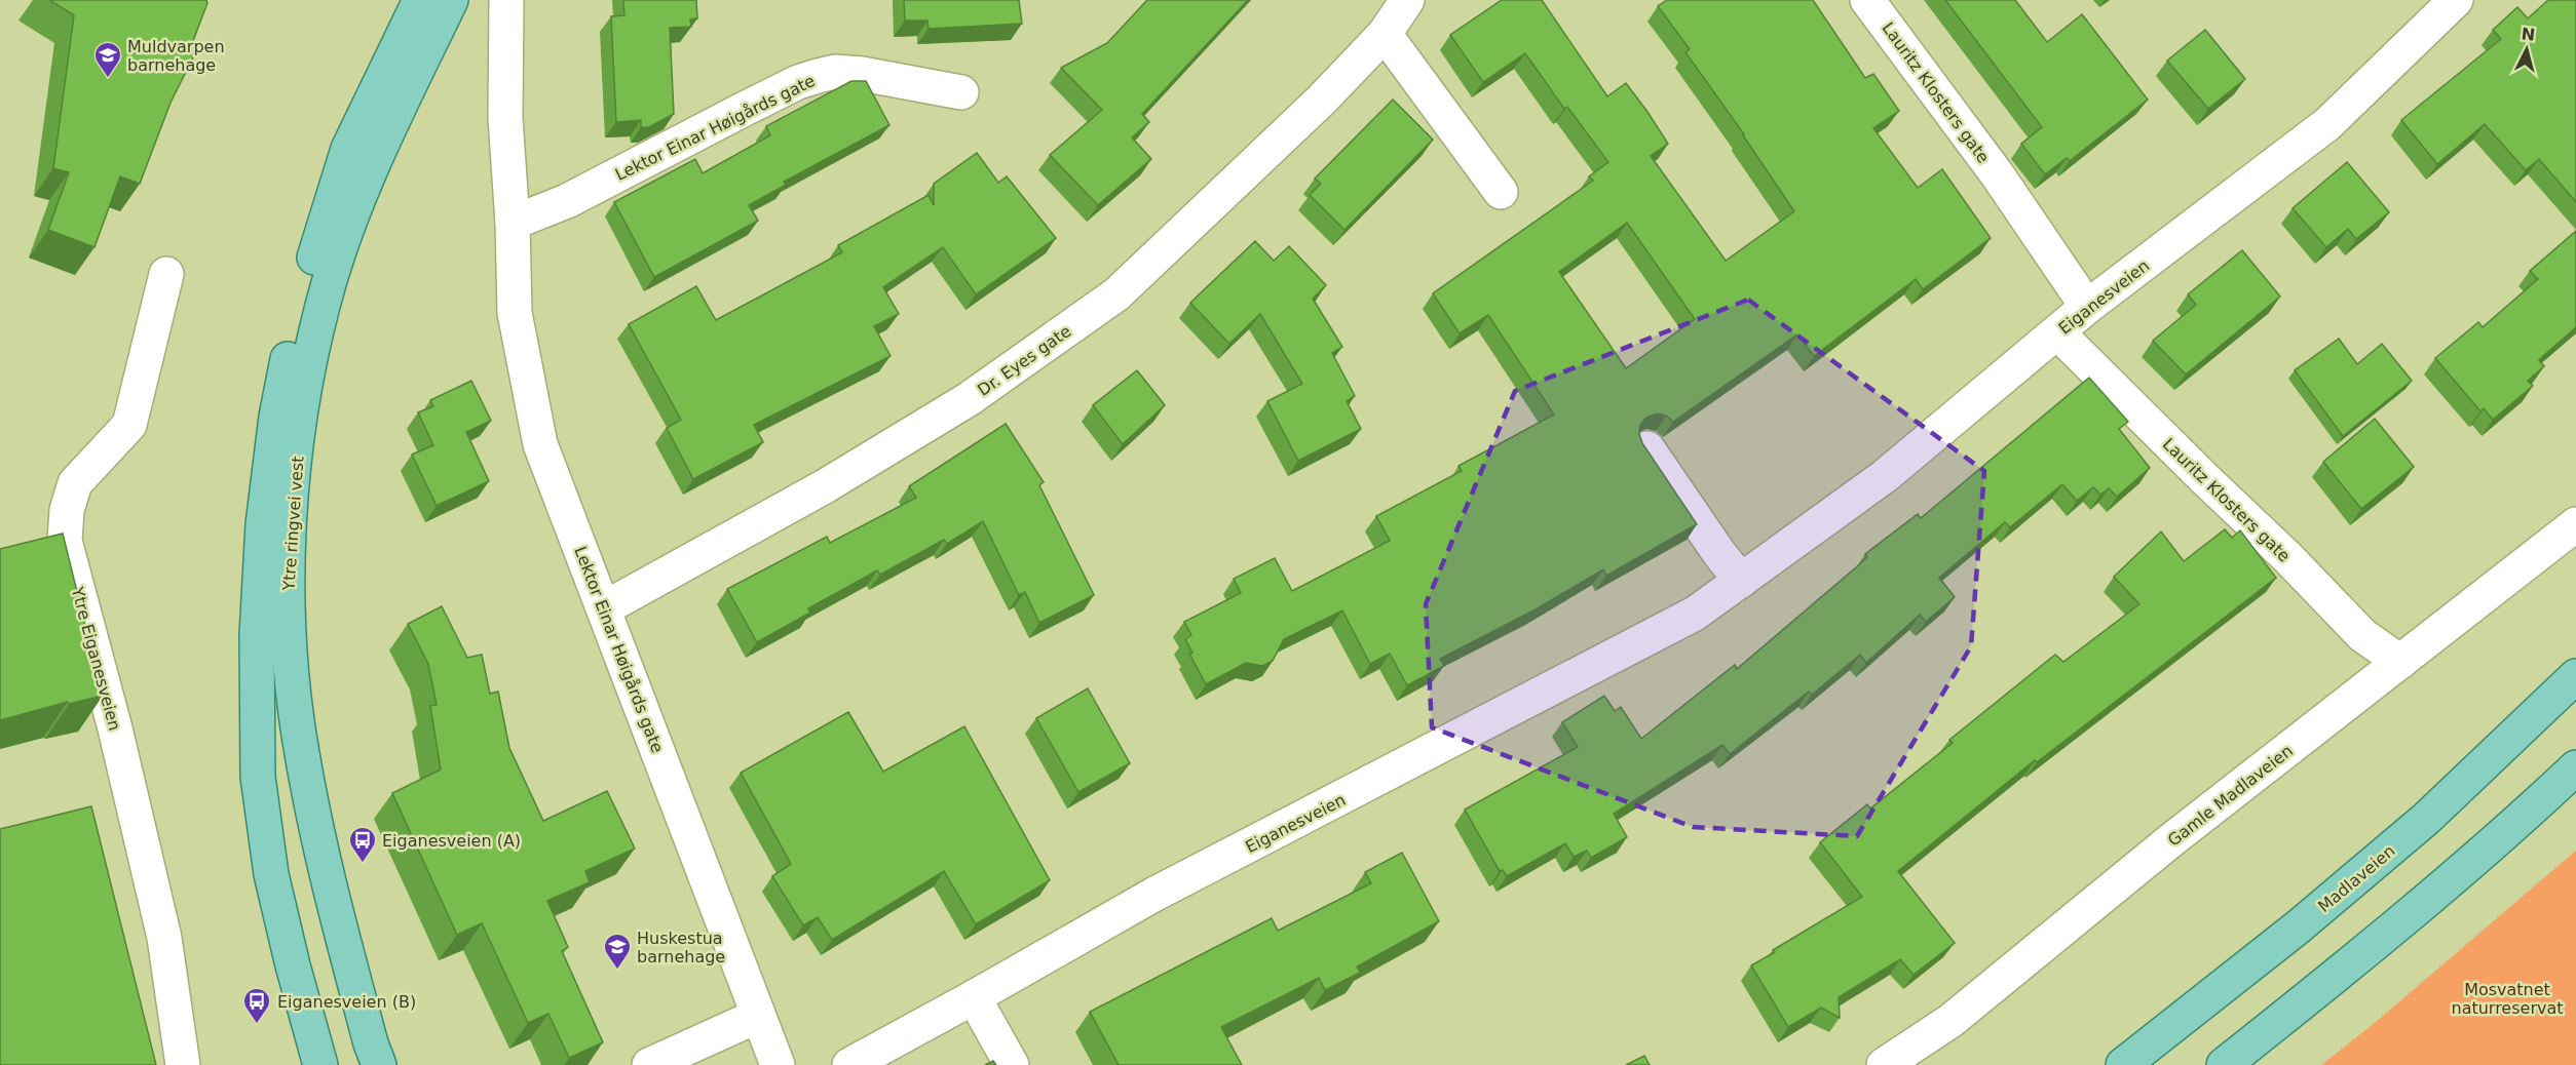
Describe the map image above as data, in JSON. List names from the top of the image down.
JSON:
{
  "streets": {
    "main road": ["Ytre ringvei vest", "Madlaveien"],
    "street": [
      "Lauritz Klosters gate",
      "Lektor Einar Høigårds gate",
      "Eiganesveien",
      "Dr. Eyes gate",
      "Ytre Eiganesveien",
      "Gamle Madlaveien"
    ]
  },
  "crossings": [
    ["Lauritz Klosters gate", "Eiganesveien"],
    ["Lauritz Klosters gate", "Gamle Madlaveien"],
    ["Lektor Einar Høigårds gate", "Dr. Eyes gate"]
  ],
  "parks": ["Mosvatnet naturreservat"],
  "places": {
    "school or university": ["Muldvarpen barnehage", "Huskestua barnehage"],
    "bus stop": ["Eiganesveien (A)", "Eiganesveien (B)"]
  },
  "north": "top"
}
